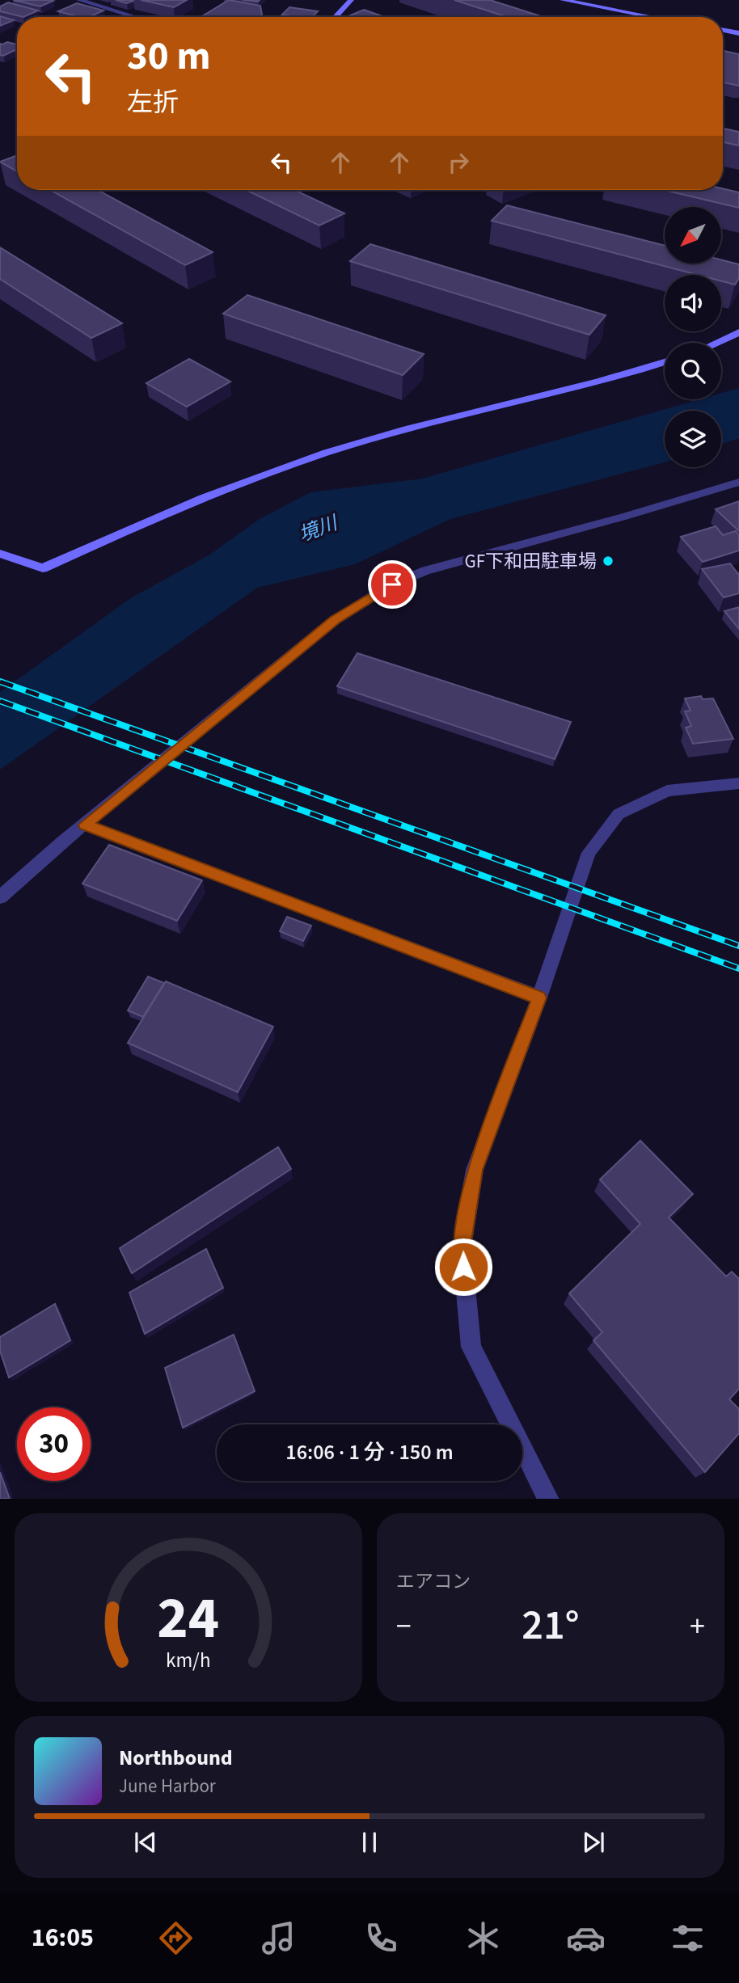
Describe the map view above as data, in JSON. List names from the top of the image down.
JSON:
{
  "water": ["境川"],
  "places": ["GF下和田駐車場"],
  "north": "bottom left",
  "page": {
    "turn": ["30 m", "左折"],
    "limit": "30",
    "trip": "16:06 · 1 分 · 150 m",
    "tile": "エアコン",
    "heat": ["−", "21°", "+"],
    "song": ["Northbound", "June Harbor"],
    "tabs": "16:05",
    "gauge": ["24", "km/h"]
  }
}
